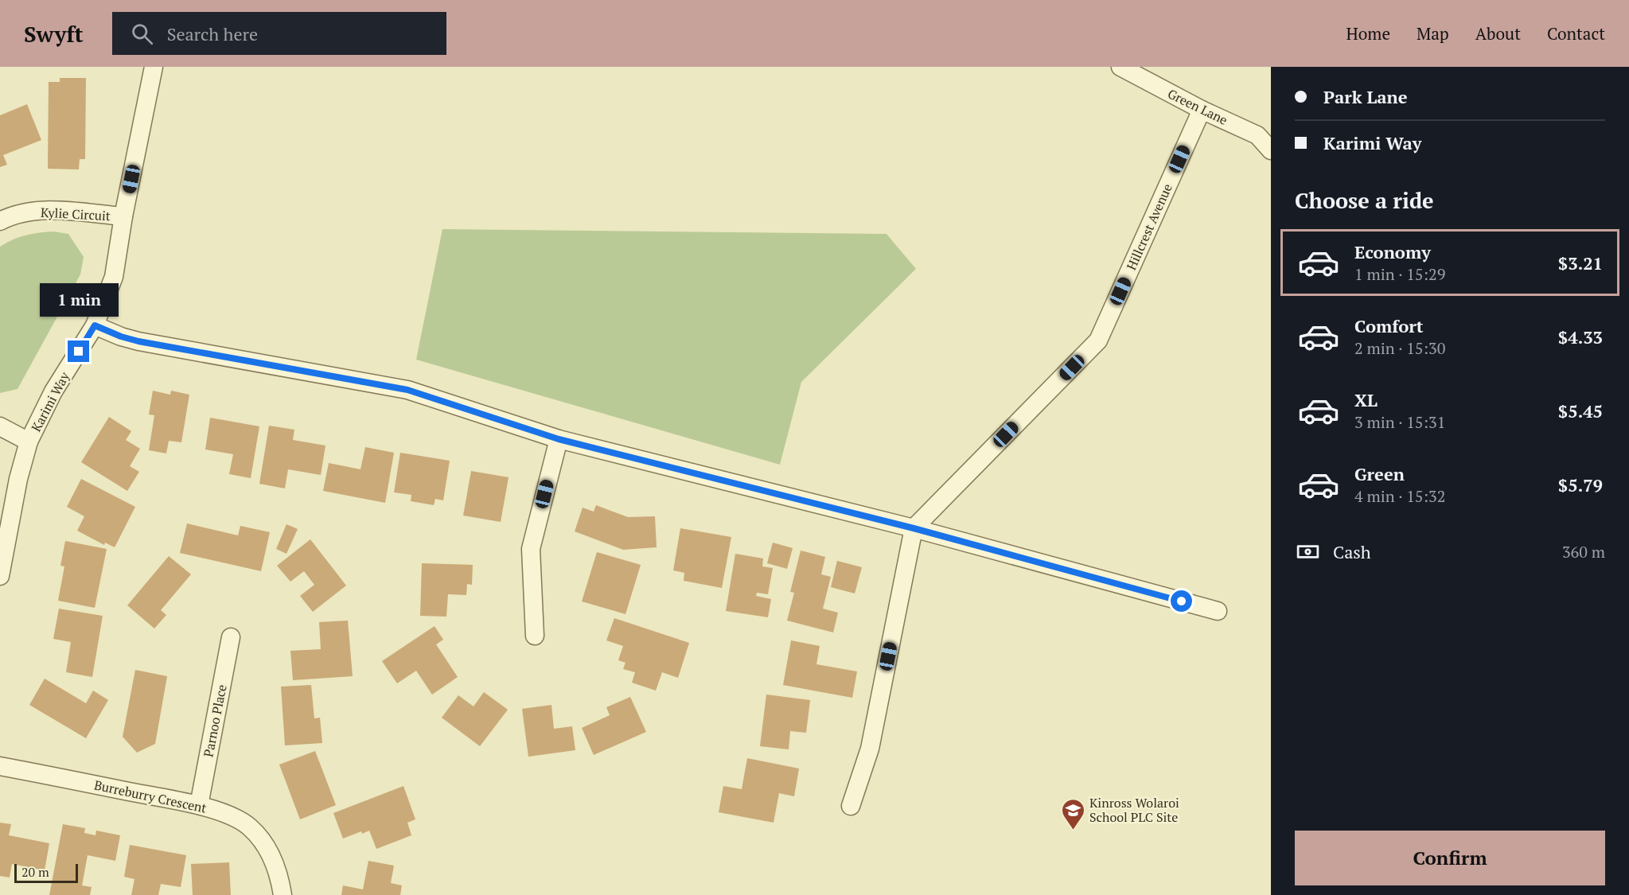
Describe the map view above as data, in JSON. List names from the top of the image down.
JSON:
{
  "streets": {
    "street": [
      "Green Lane",
      "Kylie Circuit",
      "Hillcrest Avenue",
      "Karimi Way",
      "Parnoo Place",
      "Burreburry Crescent"
    ]
  },
  "crossings": [
    ["Green Lane", "Hillcrest Avenue"],
    ["Kylie Circuit", "Karimi Way"],
    ["Parnoo Place", "Burreburry Crescent"]
  ],
  "places": {
    "school or university": ["Kinross Wolaroi School PLC Site"]
  },
  "scale_bar": "20 m",
  "page": {
    "header": "Swyft",
    "search": "Search here",
    "nav": [
      "Home",
      "Map",
      "About",
      "Contact"
    ],
    "banner": ["Park Lane", "Karimi Way"],
    "heading": "Choose a ride",
    "list": [
      {
        "name": "Economy",
        "note": "1 min · 15:29",
        "value": "$3.21"
      },
      {
        "name": "Comfort",
        "note": "2 min · 15:30",
        "value": "$4.33"
      },
      {
        "name": "XL",
        "note": "3 min · 15:31",
        "value": "$5.45"
      },
      {
        "name": "Green",
        "note": "4 min · 15:32",
        "value": "$5.79"
      }
    ],
    "bubble": "1 min",
    "pay": ["Cash", "360 m"],
    "buttons": "Confirm",
    "scale": "20 m"
  }
}
